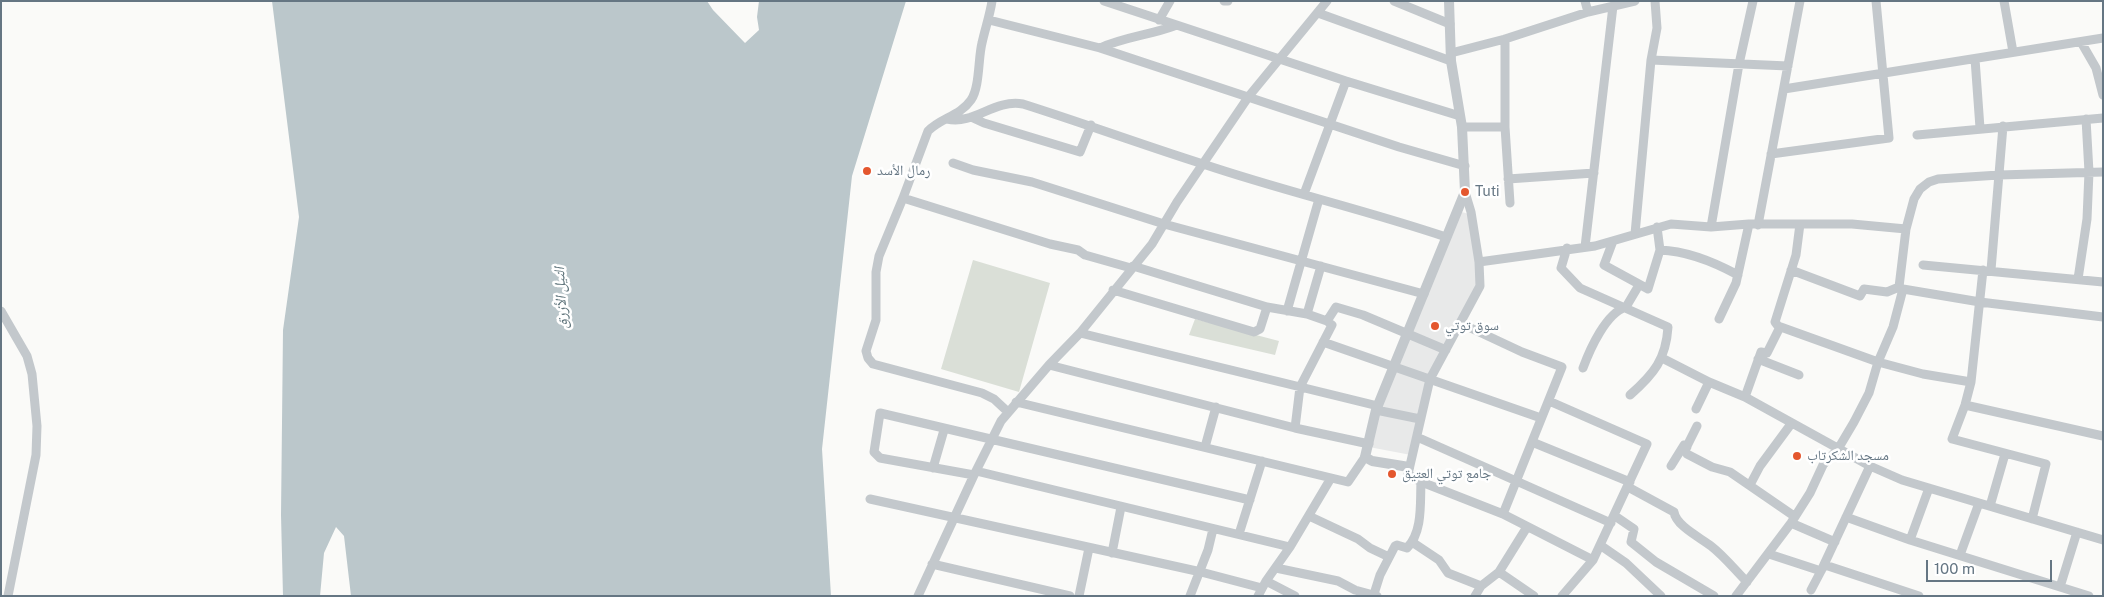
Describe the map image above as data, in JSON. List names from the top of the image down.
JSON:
{
  "water": ["النيل الأزرق"],
  "places": [
    "رمال الأسد",
    "Tuti",
    "سوق توتي",
    "مسجد الشكرتاب",
    "جامع توتي العتيق"
  ],
  "scale_bar": "100 m"
}
